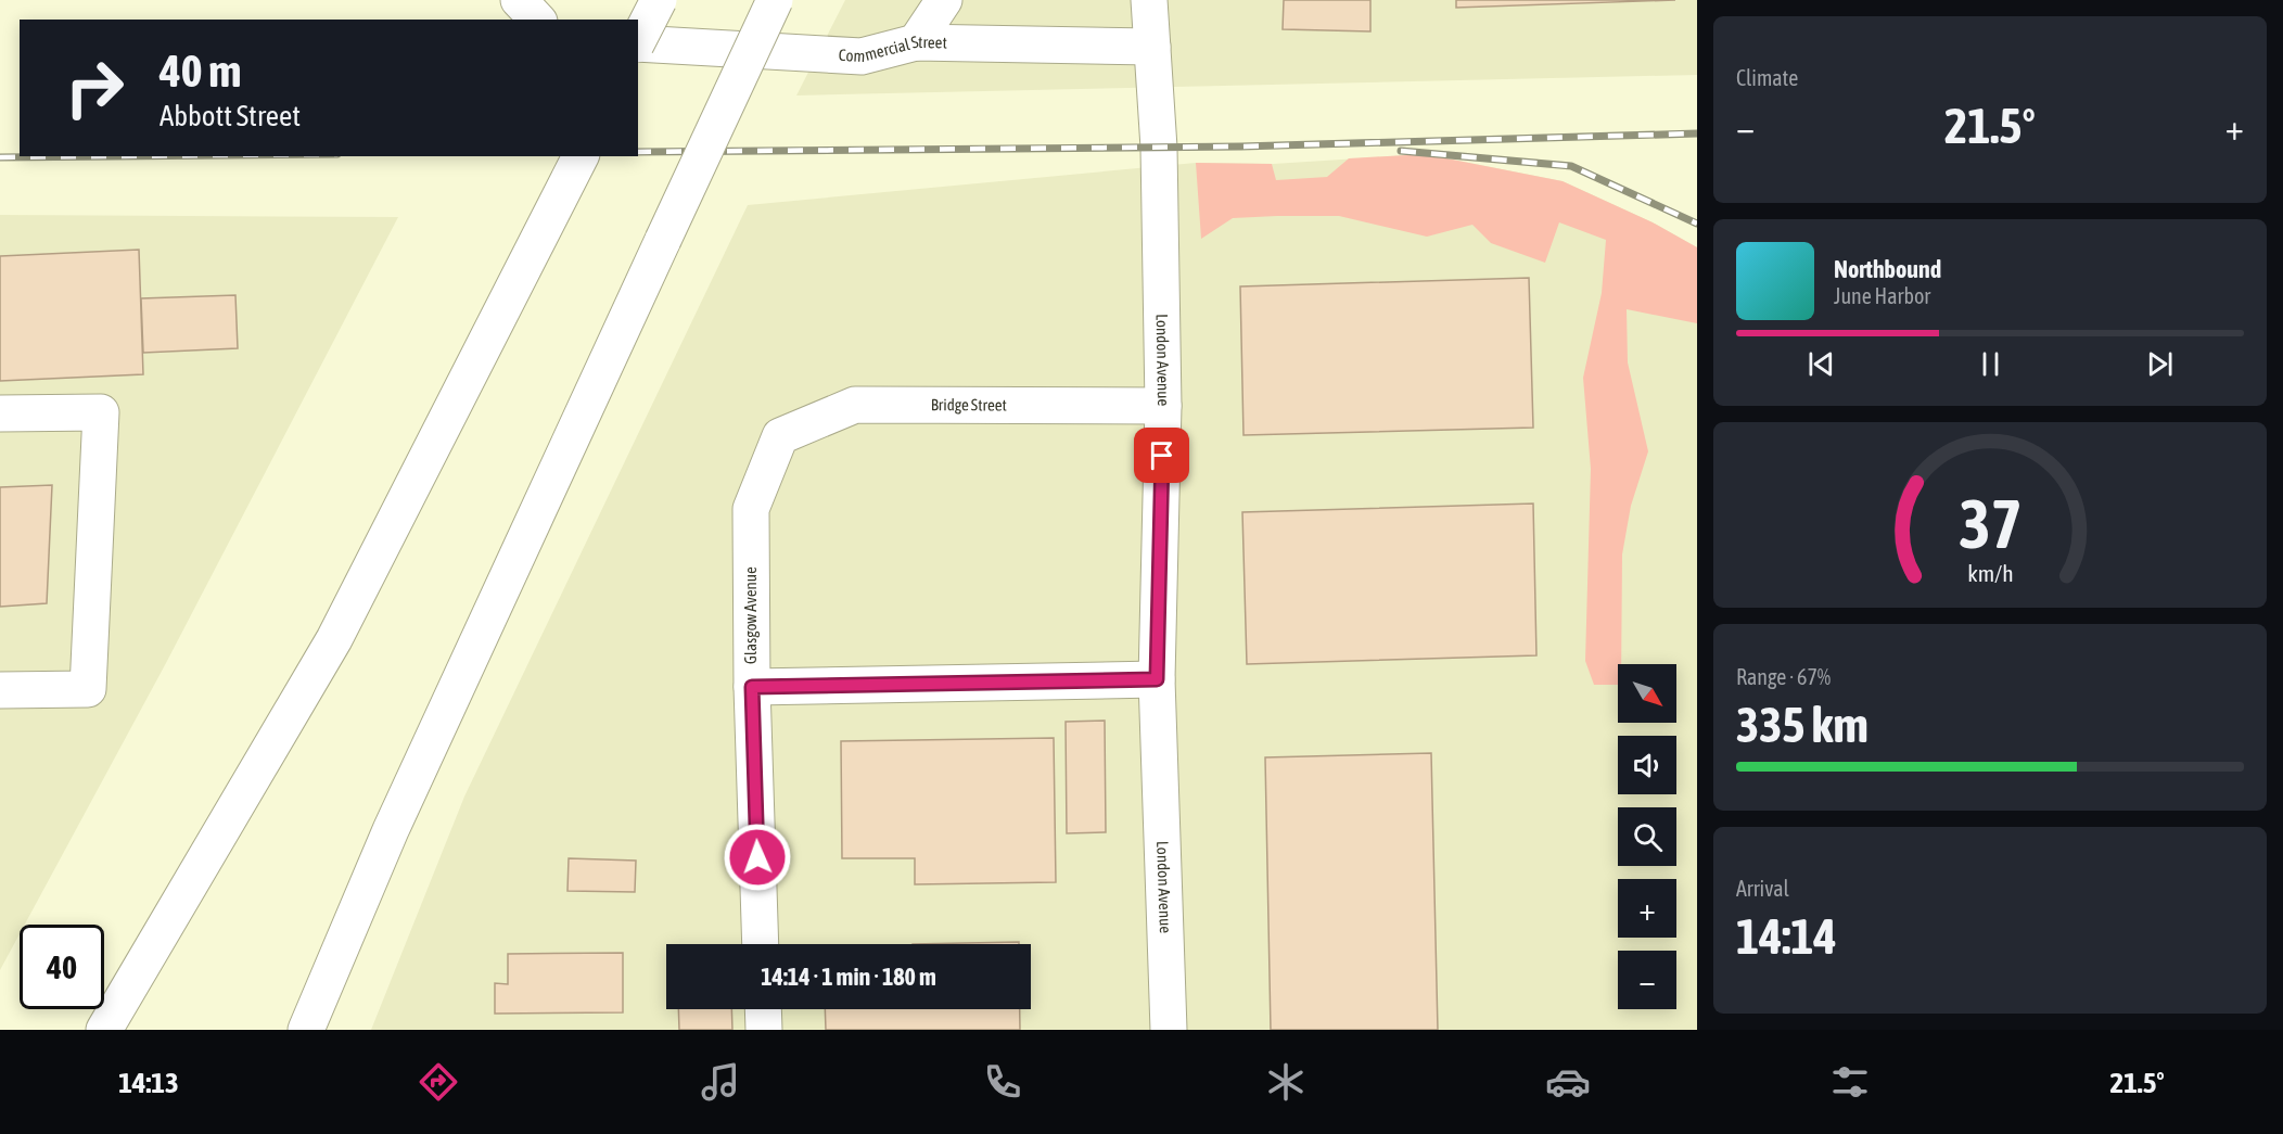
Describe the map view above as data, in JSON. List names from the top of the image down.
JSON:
{
  "streets": {
    "main road": [
      "Commercial Street",
      "London Avenue",
      "Bridge Street",
      "Glasgow Avenue"
    ]
  },
  "crossings": [
    ["Commercial Street", "London Avenue"],
    ["London Avenue", "Bridge Street"],
    ["Bridge Street", "Glasgow Avenue"]
  ],
  "north": "bottom right",
  "page": {
    "tile": [
      "Climate",
      ["Range · 67%", "335 km"],
      ["Arrival", "14:14"]
    ],
    "turn": ["40 m", "Abbott Street"],
    "heat": ["−", "21.5°", "+"],
    "song": ["Northbound", "June Harbor"],
    "map_buttons": ["+", "−"],
    "limit": "40",
    "trip": "14:14 · 1 min · 180 m",
    "tabs": ["14:13", "21.5°"],
    "gauge": ["37", "km/h"]
  }
}
